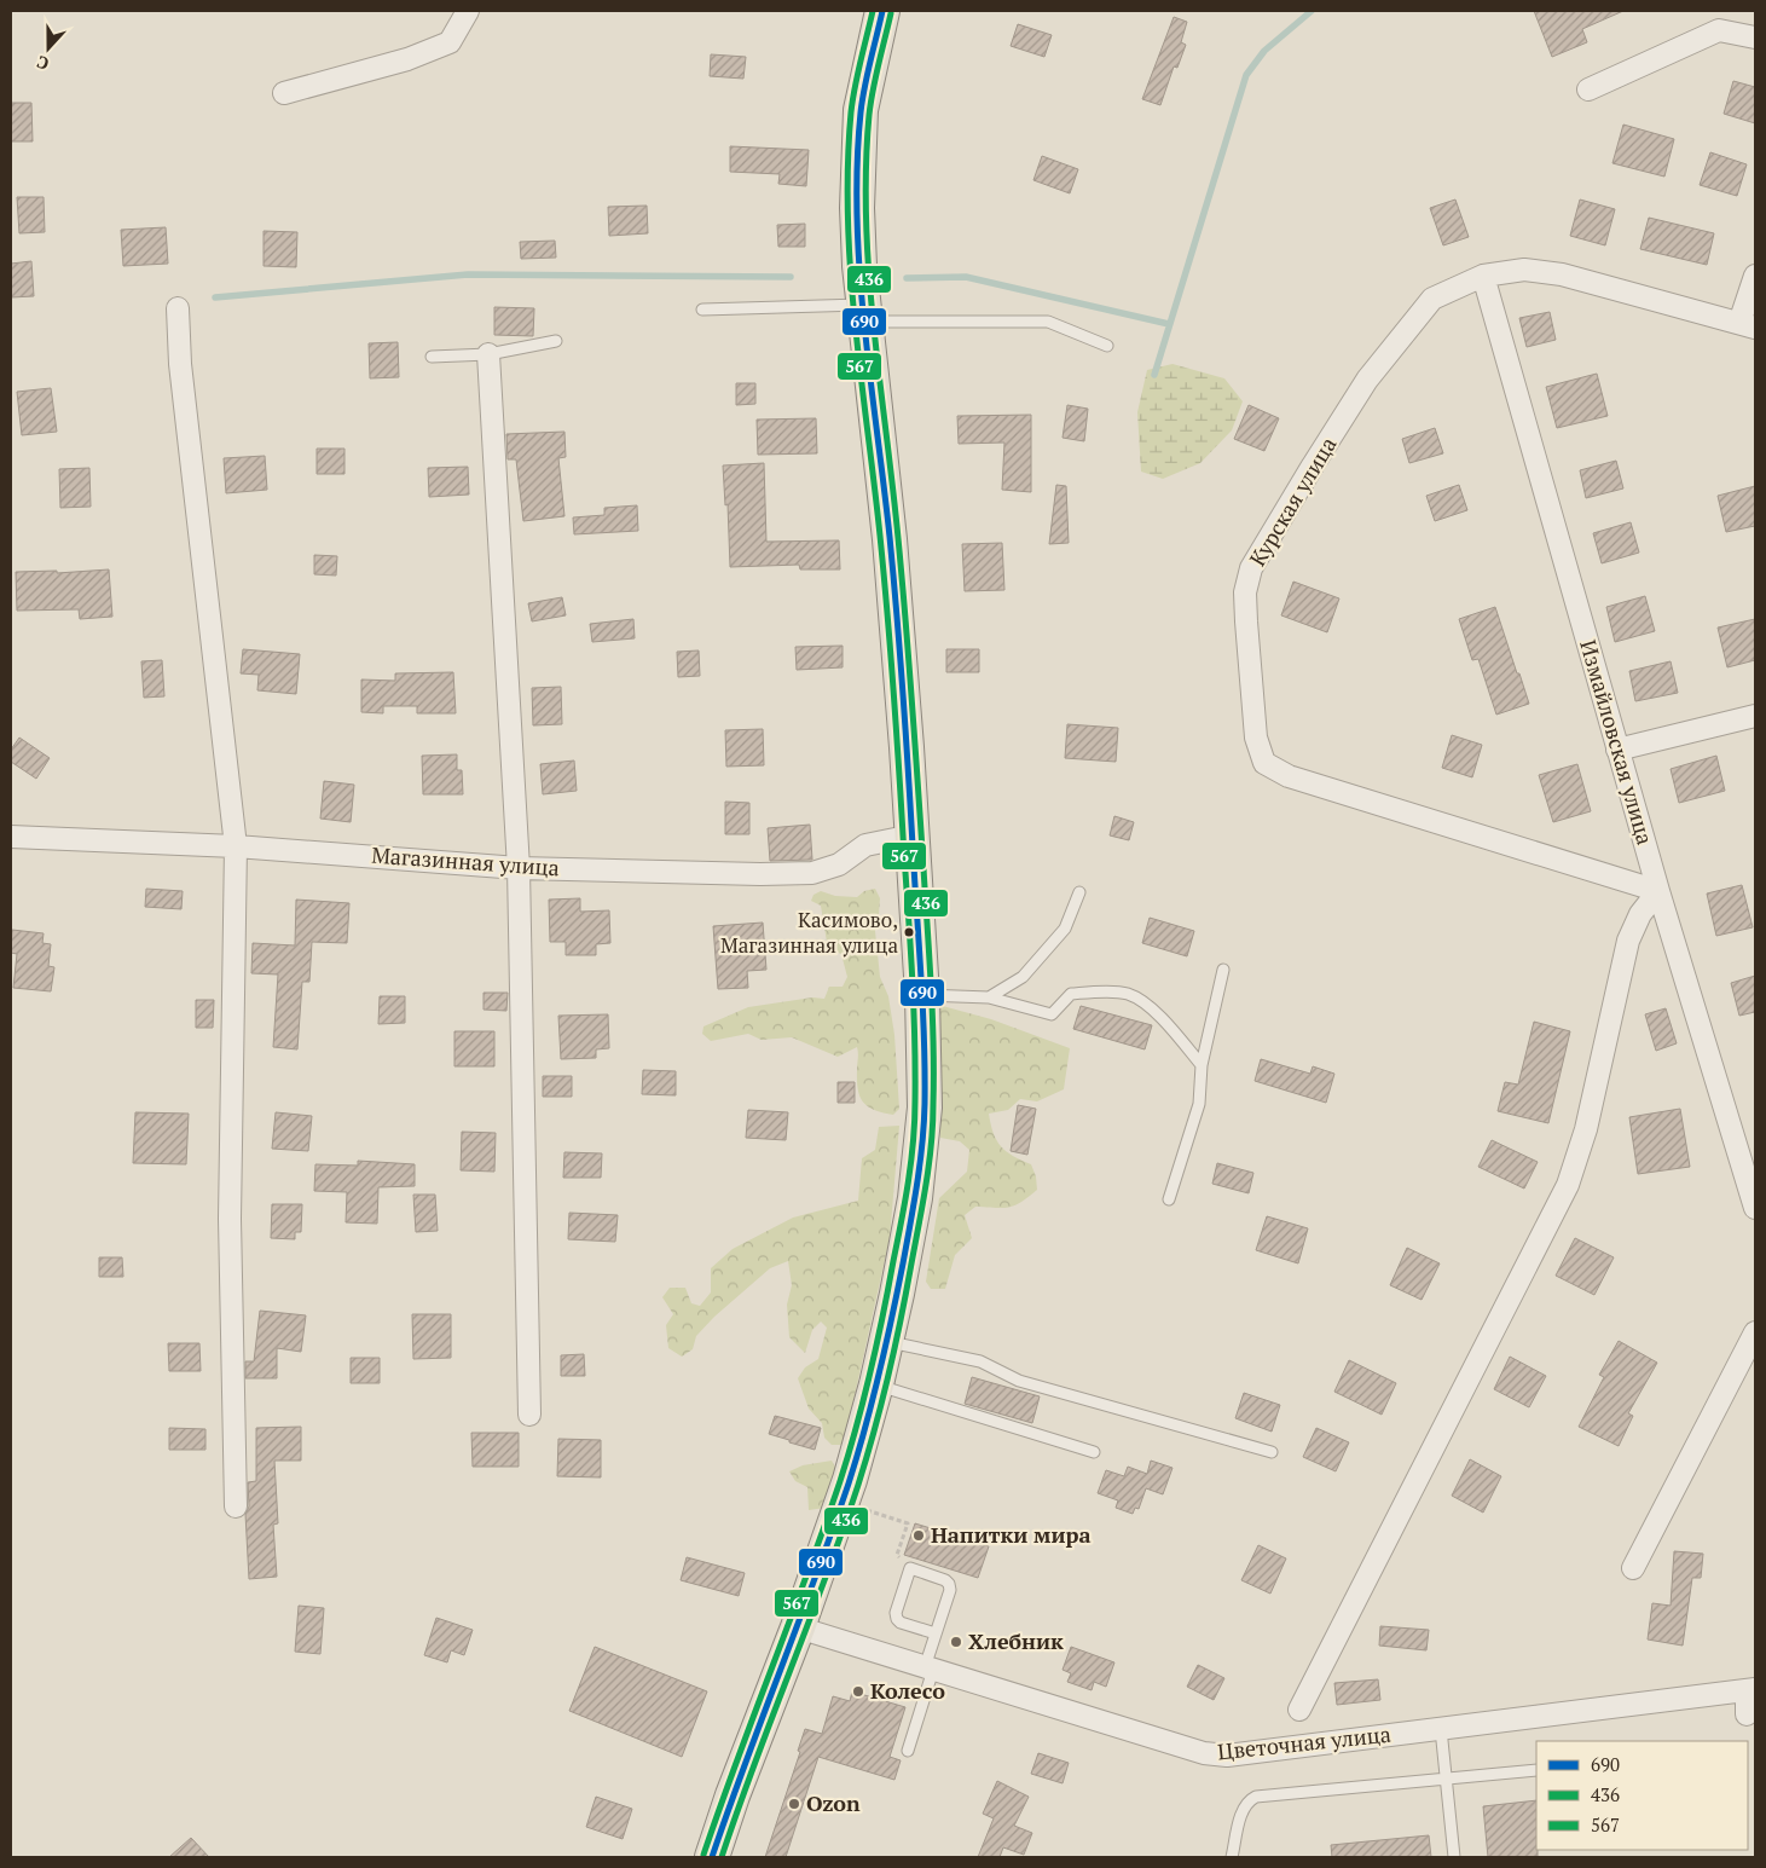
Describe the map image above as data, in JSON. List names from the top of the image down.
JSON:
{
  "streets": {
    "street": [
      "Курская улица",
      "Измайловская улица",
      "Магазинная улица",
      "Цветочная улица"
    ]
  },
  "crossings": [
    ["Курская улица", "Измайловская улица"]
  ],
  "places": [
    "Касимово, Магазинная улица",
    "Напитки мира",
    "Хлебник",
    "Колесо",
    "Ozon"
  ],
  "lines": ["transit line 690", "transit line 567", "transit line 436"],
  "legend": ["690", "436", "567"],
  "north": "bottom"
}
